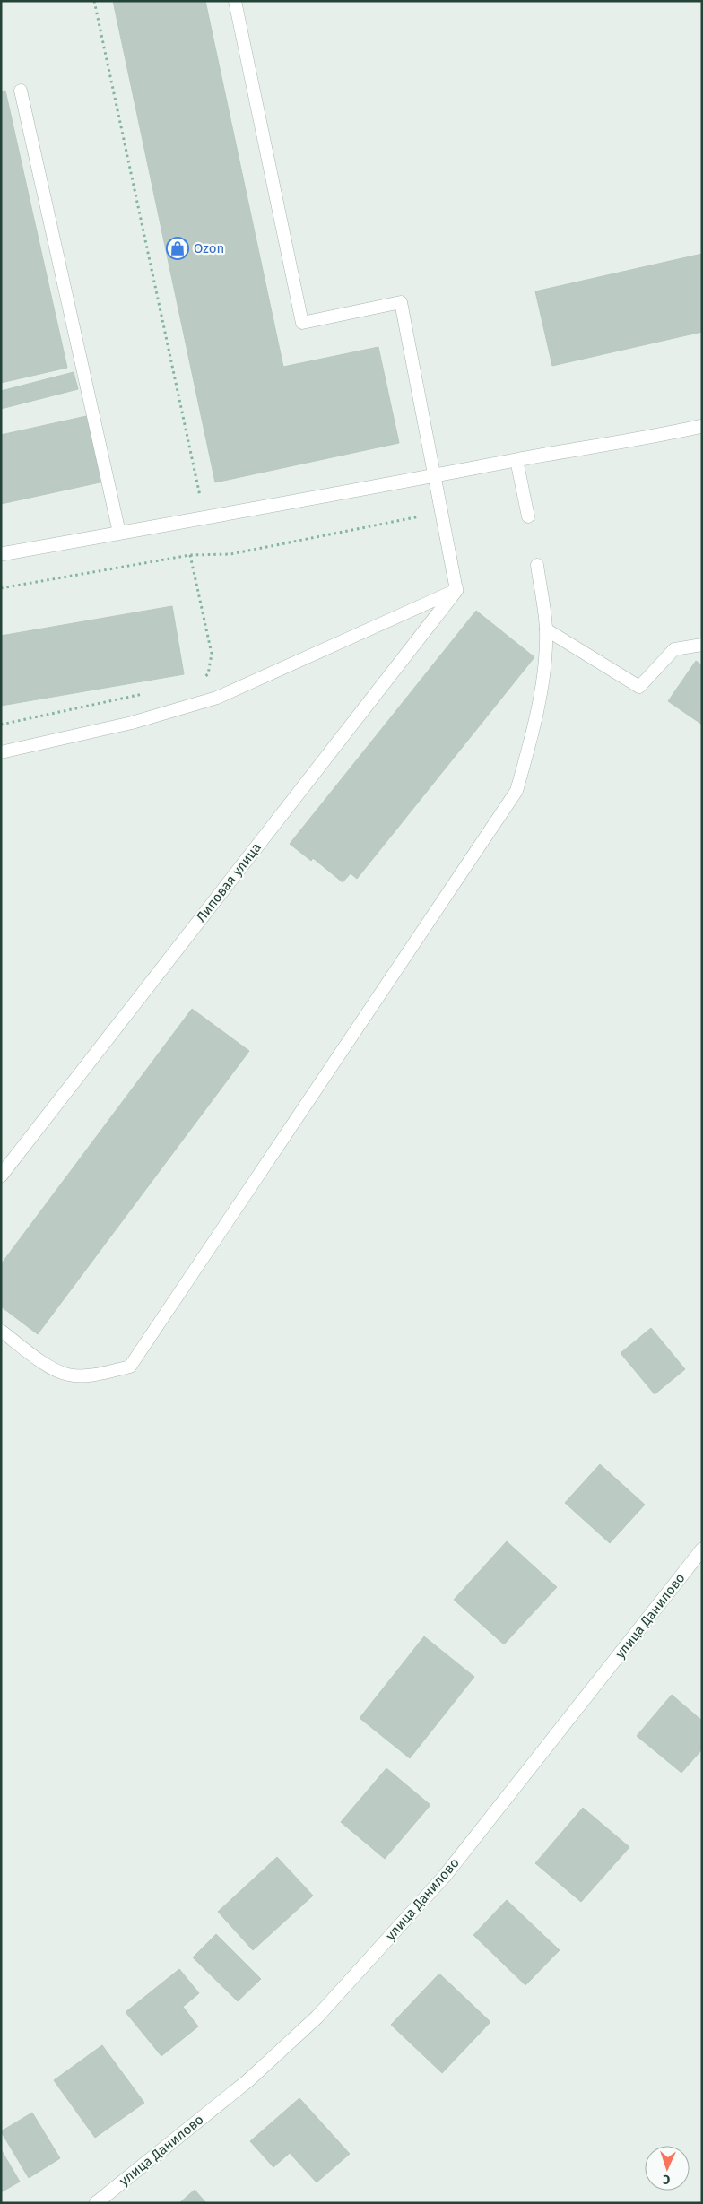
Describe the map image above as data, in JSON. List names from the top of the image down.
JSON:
{
  "streets": {
    "street": ["Липовая улица", "улица Данилово"]
  },
  "places": {
    "shop": ["Ozon"]
  },
  "north": "bottom"
}
